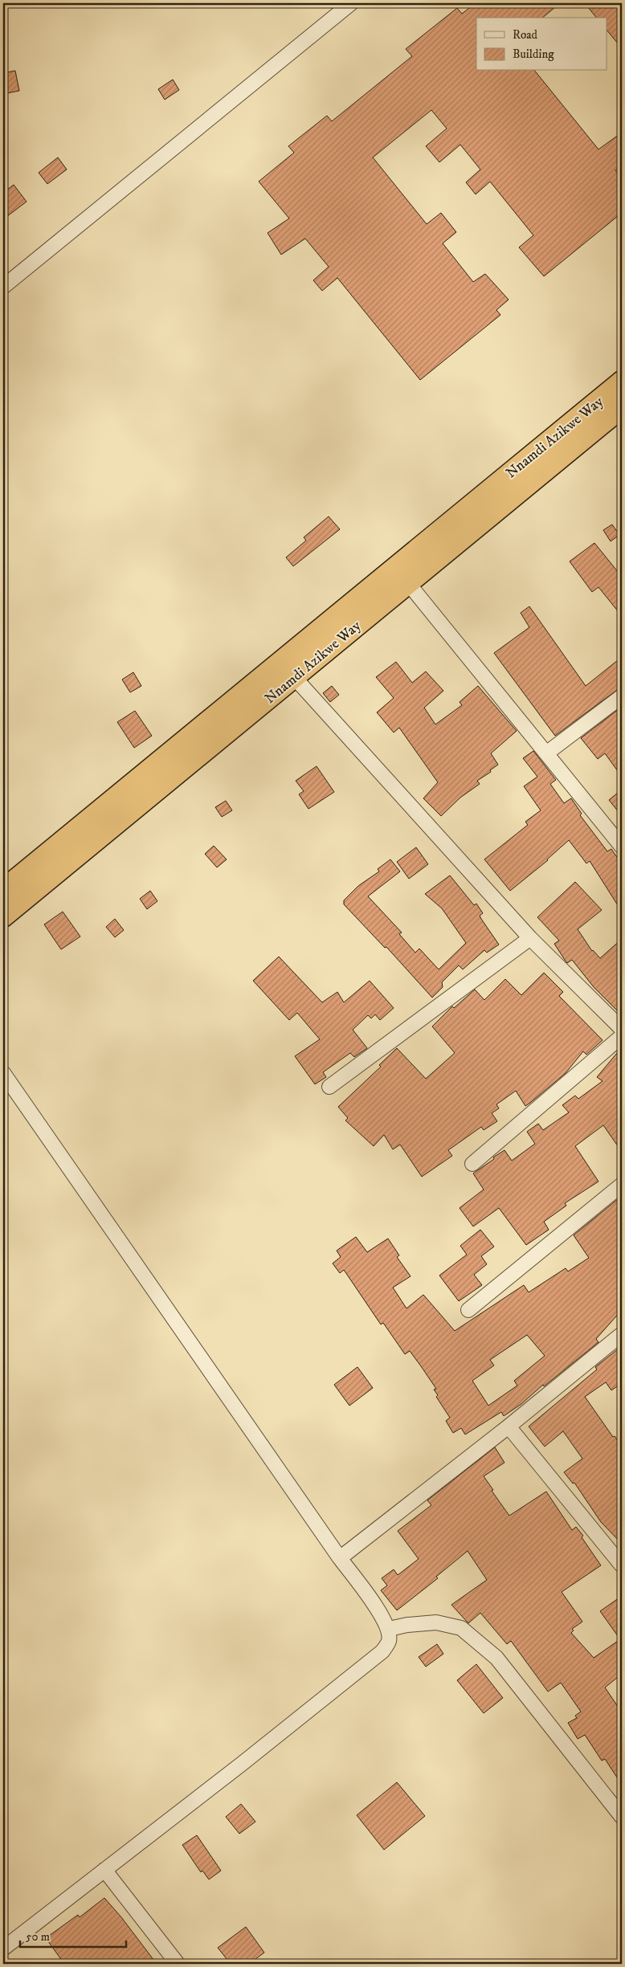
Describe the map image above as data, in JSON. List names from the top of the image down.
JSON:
{
  "streets": {
    "highway": ["Nnamdi Azikwe Way"]
  },
  "legend": ["Road", "Building"],
  "scale_bar": "50 m"
}
